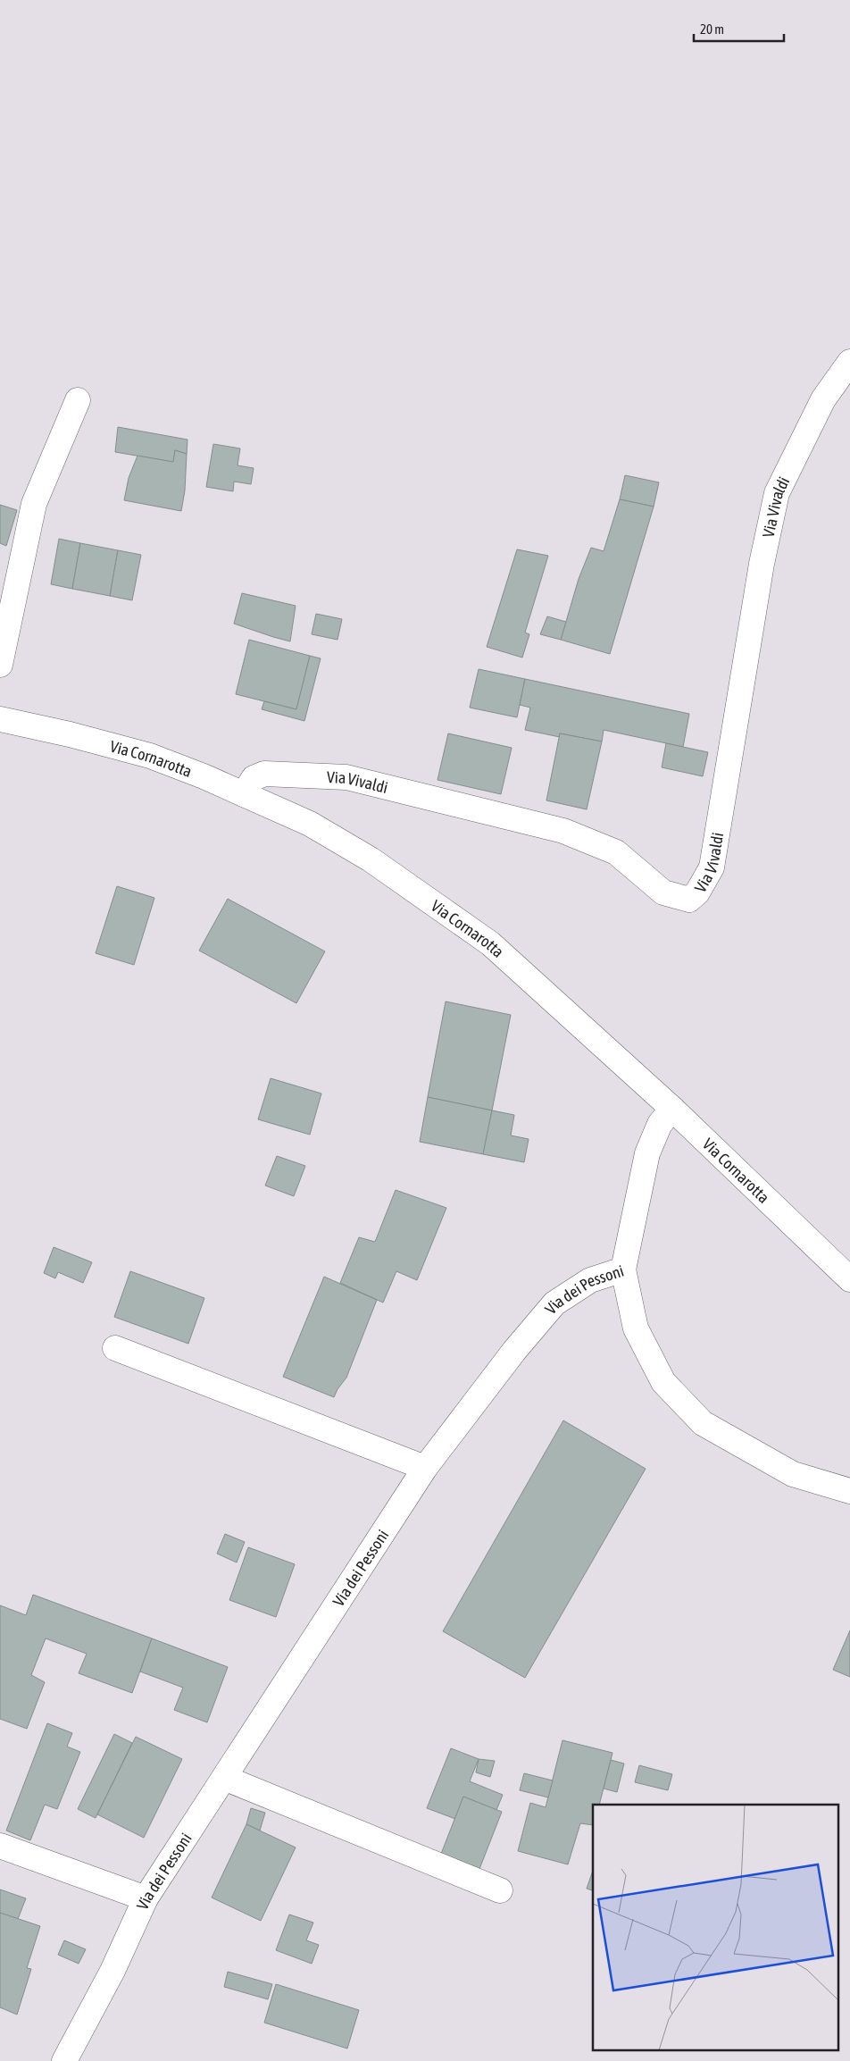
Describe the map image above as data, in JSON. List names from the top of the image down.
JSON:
{
  "streets": {
    "street": ["Via Vivaldi", "Via Cornarotta", "Via dei Pessoni"]
  },
  "crossings": [
    ["Via Vivaldi", "Via Cornarotta"],
    ["Via Cornarotta", "Via dei Pessoni"]
  ],
  "scale_bar": "20 m"
}
